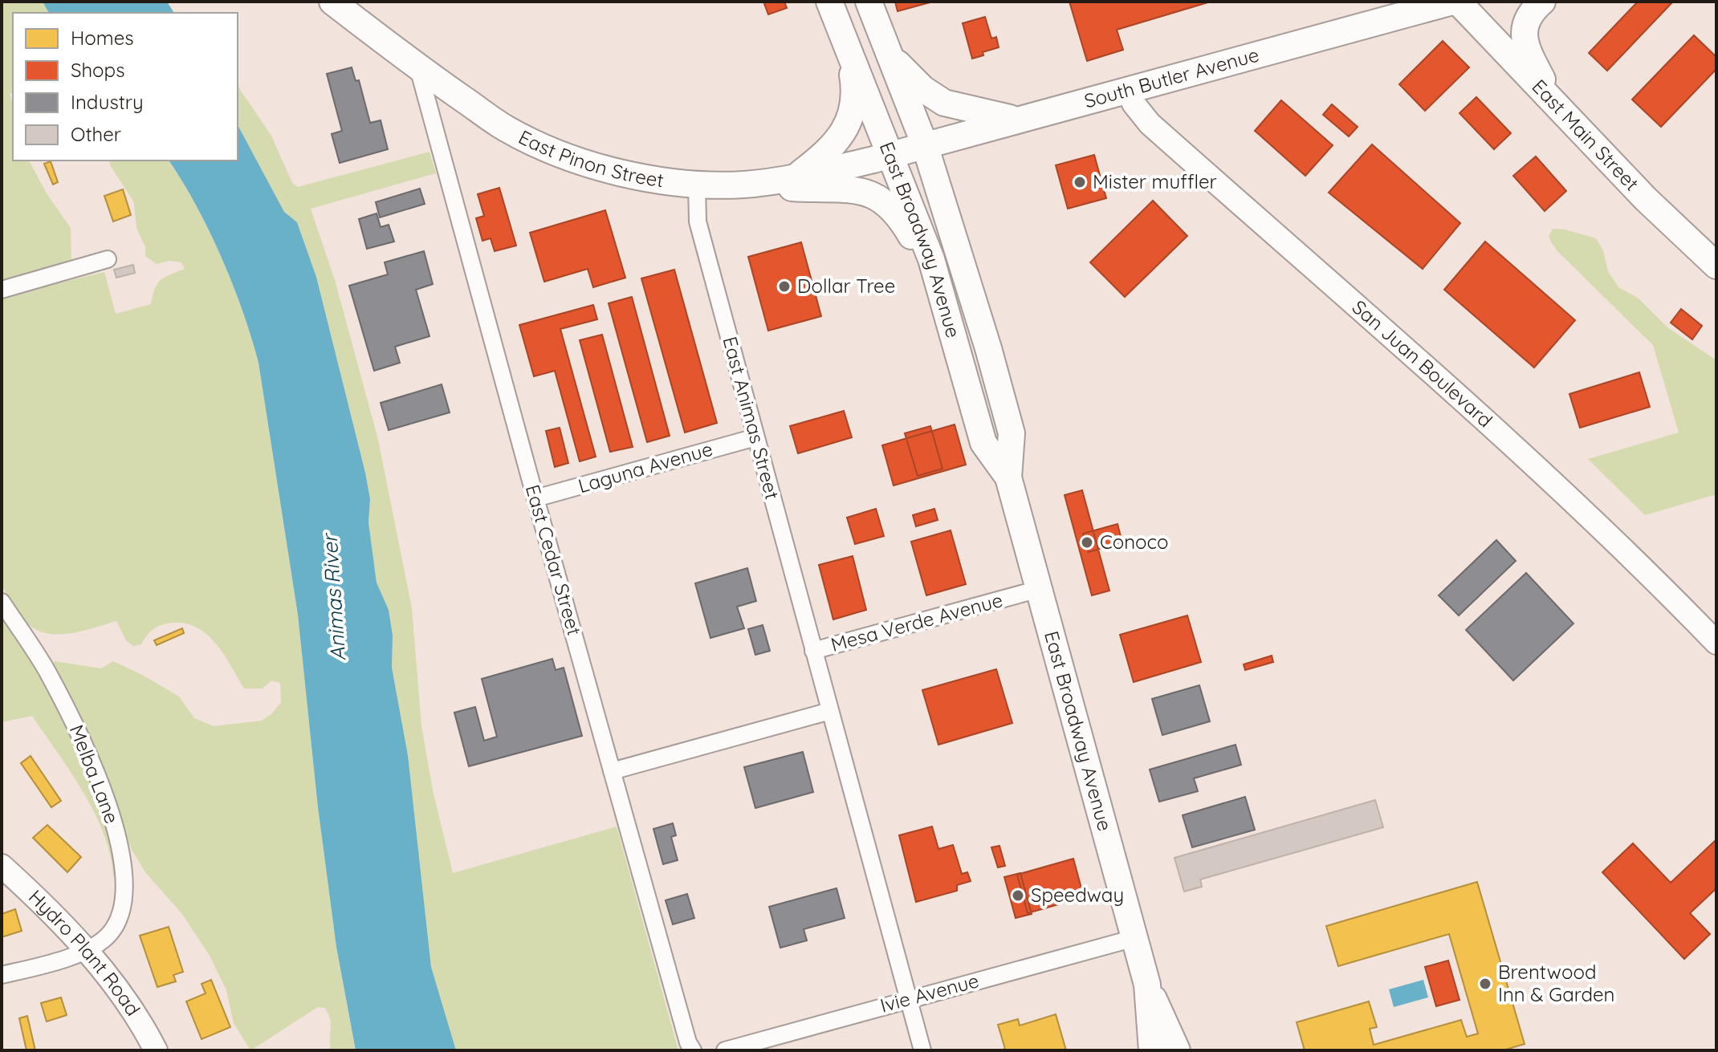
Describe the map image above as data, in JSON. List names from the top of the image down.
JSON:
{
  "streets": {
    "main road": [
      "South Butler Avenue",
      "East Main Street",
      "East Pinon Street",
      "East Broadway Avenue",
      "San Juan Boulevard",
      "Hydro Plant Road"
    ],
    "street": [
      "East Animas Street",
      "Laguna Avenue",
      "East Cedar Street",
      "Mesa Verde Avenue",
      "Melba Lane",
      "Ivie Avenue"
    ]
  },
  "crossings": [
    ["South Butler Avenue", "East Pinon Street"],
    ["South Butler Avenue", "East Broadway Avenue"],
    ["South Butler Avenue", "San Juan Boulevard"],
    ["East Pinon Street", "East Broadway Avenue"],
    ["East Pinon Street", "East Animas Street"],
    ["East Pinon Street", "East Cedar Street"],
    ["East Broadway Avenue", "Mesa Verde Avenue"],
    ["East Broadway Avenue", "Ivie Avenue"],
    ["East Animas Street", "Laguna Avenue"],
    ["East Animas Street", "Mesa Verde Avenue"],
    ["Laguna Avenue", "East Cedar Street"],
    ["Melba Lane", "Hydro Plant Road"]
  ],
  "water": ["Animas River"],
  "places": [
    "Mister muffler",
    "Dollar Tree",
    "Conoco",
    "Speedway",
    "Brentwood Inn & Garden"
  ],
  "legend": [
    "Homes",
    "Shops",
    "Industry",
    "Other"
  ]
}
